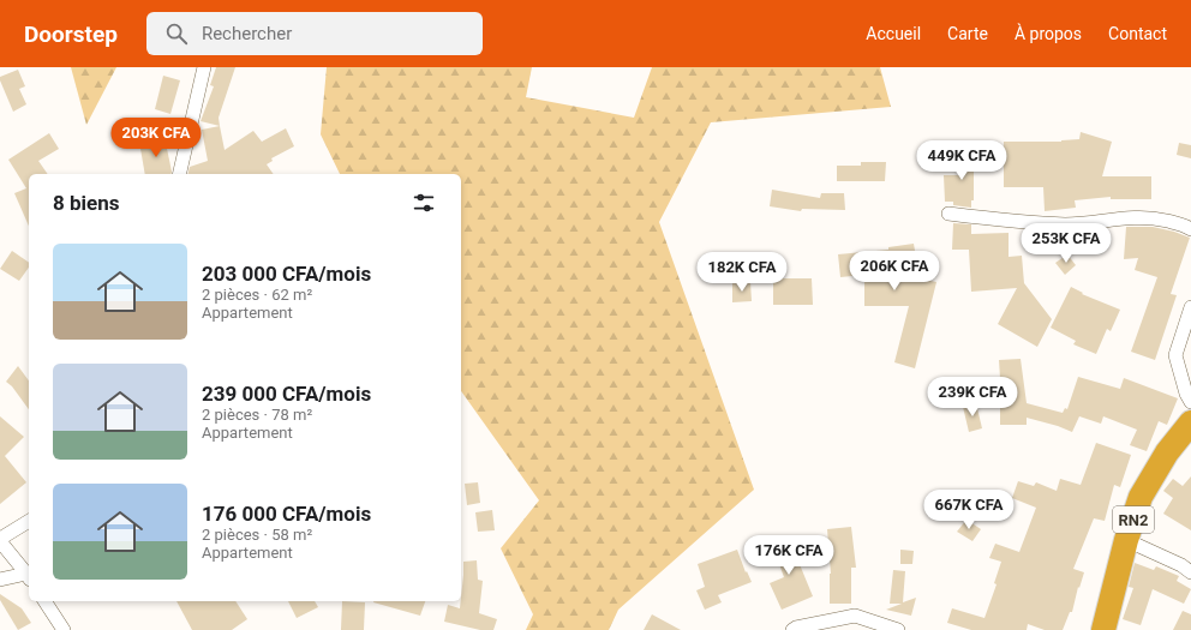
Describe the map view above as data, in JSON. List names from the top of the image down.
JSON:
{
  "streets": {
    "highway": ["RN2"]
  },
  "page": {
    "header": "Doorstep",
    "search": "Rechercher",
    "nav": [
      "Accueil",
      "Carte",
      "À propos",
      "Contact"
    ],
    "price": [
      "203K CFA",
      "449K CFA",
      "253K CFA",
      "206K CFA",
      "182K CFA",
      "239K CFA",
      "667K CFA",
      "176K CFA"
    ],
    "heading": "8 biens",
    "list": [
      {
        "name": "203 000 CFA/mois",
        "note": "2 pièces · 62 m² · Appartement"
      },
      {
        "name": "239 000 CFA/mois",
        "note": "2 pièces · 78 m² · Appartement"
      },
      {
        "name": "176 000 CFA/mois",
        "note": "2 pièces · 58 m² · Appartement"
      }
    ]
  }
}
